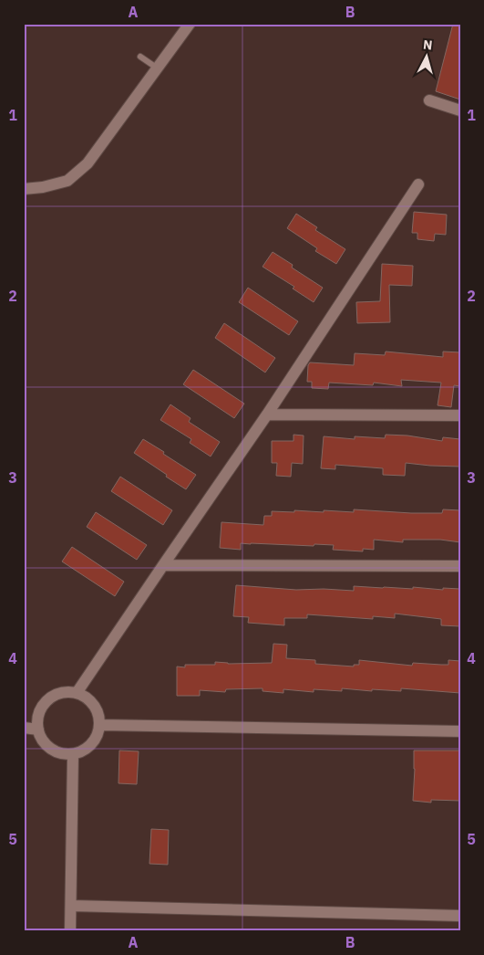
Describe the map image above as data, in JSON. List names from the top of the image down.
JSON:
{
  "north": "top",
  "grid": {
    "columns": ["A", "B"],
    "rows": [
      "1",
      "2",
      "3",
      "4",
      "5"
    ]
  }
}
